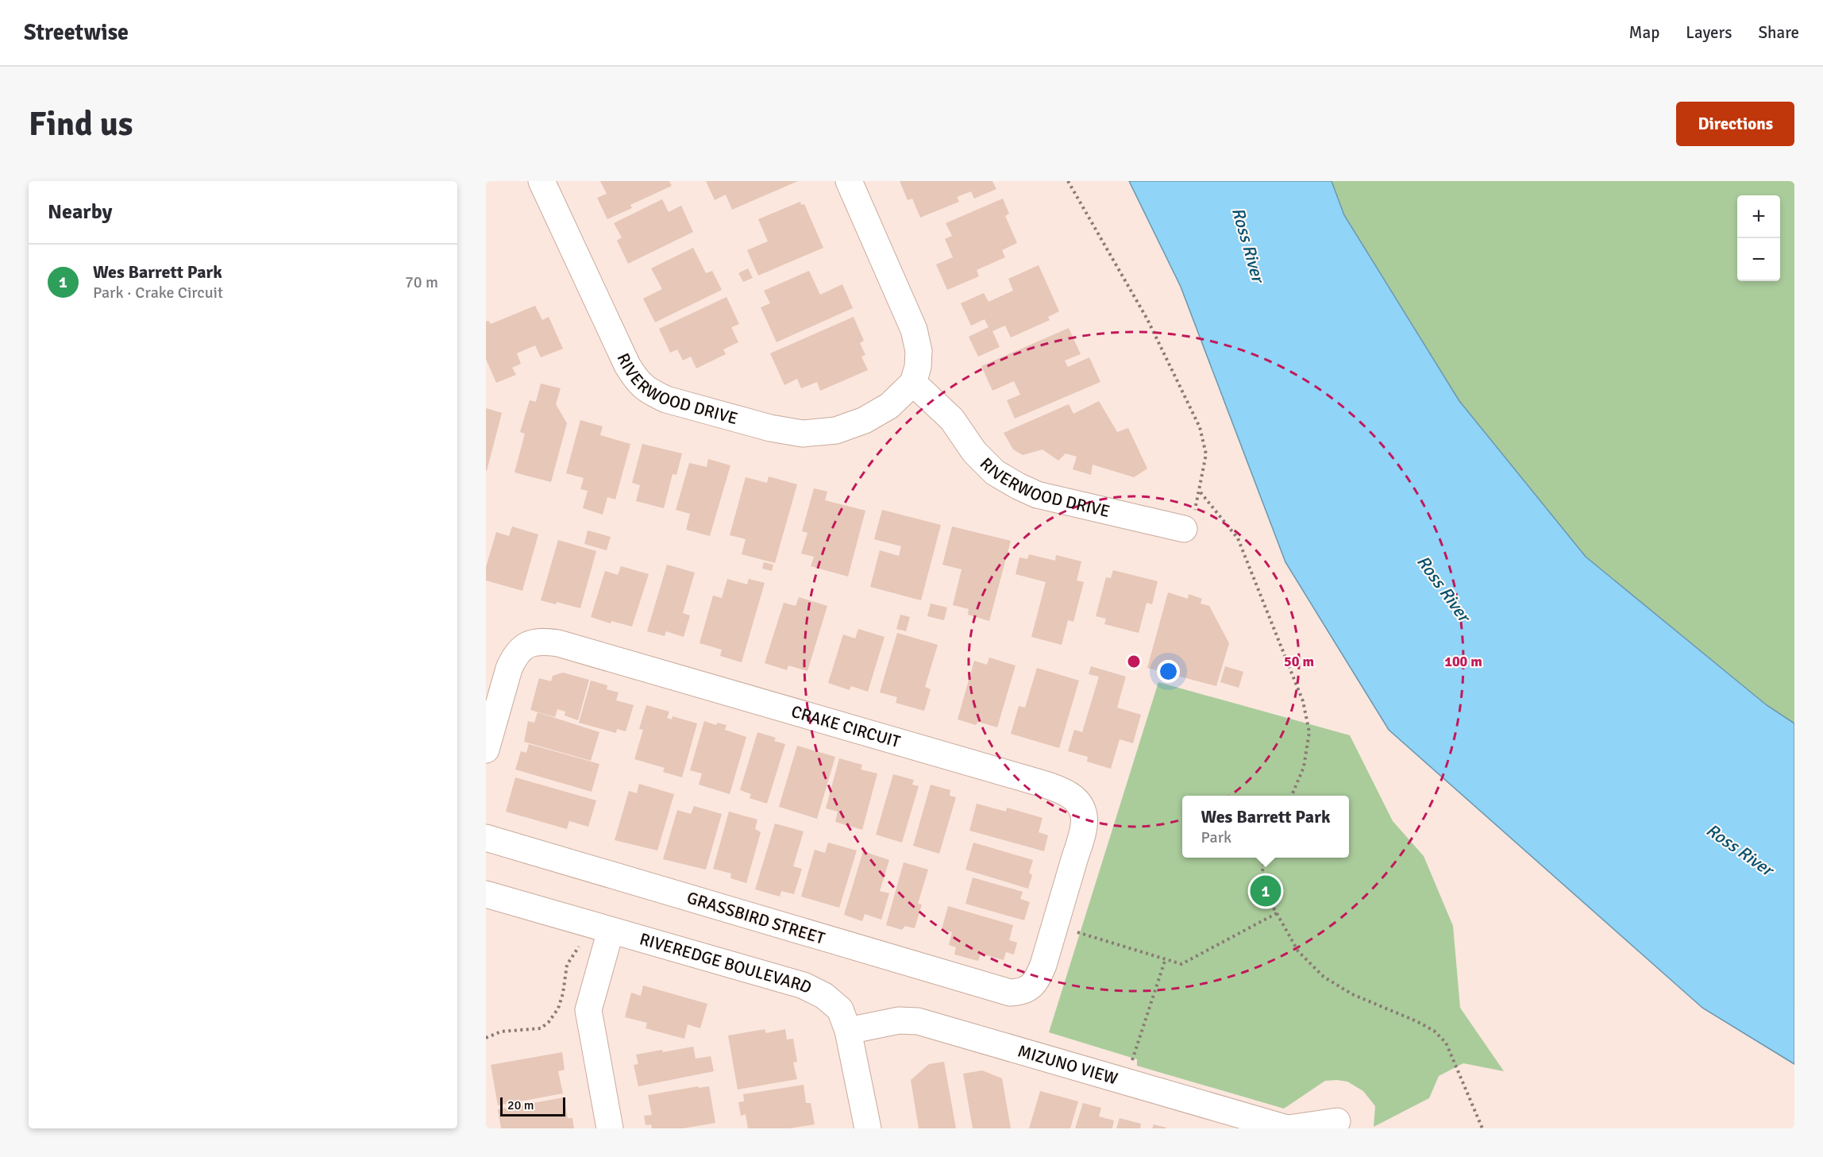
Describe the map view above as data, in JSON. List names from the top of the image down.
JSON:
{
  "streets": {
    "street": [
      "RIVERWOOD DRIVE",
      "CRAKE CIRCUIT",
      "GRASSBIRD STREET",
      "RIVEREDGE BOULEVARD",
      "MIZUNO VIEW"
    ]
  },
  "crossings": [
    ["CRAKE CIRCUIT", "GRASSBIRD STREET"],
    ["RIVEREDGE BOULEVARD", "MIZUNO VIEW"]
  ],
  "water": ["Ross River"],
  "scale_bar": "20 m",
  "page": {
    "header": "Streetwise",
    "nav": ["Map", "Layers", "Share"],
    "buttons": "Directions",
    "title": "Find us",
    "heading": "Nearby",
    "map_buttons": ["+", "−"],
    "list": [
      {
        "mark": "1",
        "name": "Wes Barrett Park",
        "note": "Park · Crake Circuit",
        "value": "70 m"
      }
    ],
    "popup": ["Wes Barrett Park", "Park"],
    "pins": "1",
    "scale": "20 m"
  },
  "rings": ["50 m", "100 m"]
}
